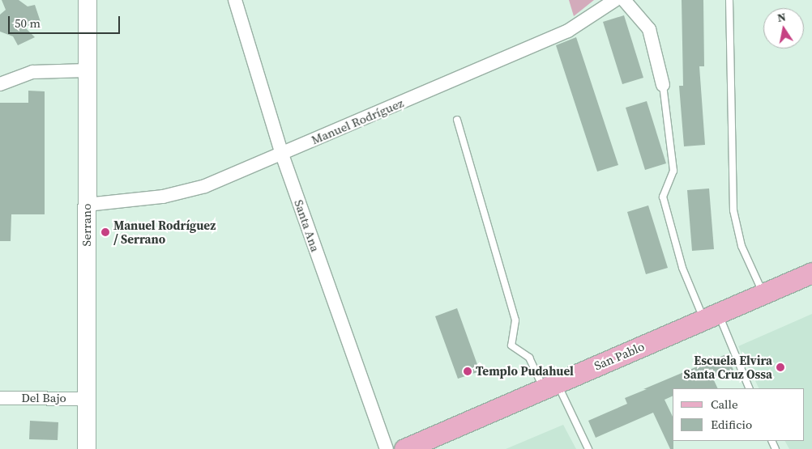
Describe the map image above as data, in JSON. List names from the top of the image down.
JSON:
{
  "streets": {
    "main road": ["Serrano", "San Pablo"],
    "street": ["Manuel Rodríguez", "Santa Ana", "Del Bajo"]
  },
  "crossings": [
    ["Manuel Rodríguez", "Serrano"],
    ["Manuel Rodríguez", "Santa Ana"],
    ["Serrano", "Del Bajo"]
  ],
  "places": ["Manuel Rodríguez / Serrano", "Escuela Elvira Santa Cruz Ossa", "Templo Pudahuel"],
  "legend": ["Calle", "Edificio"],
  "scale_bar": "50 m",
  "north": "top"
}
